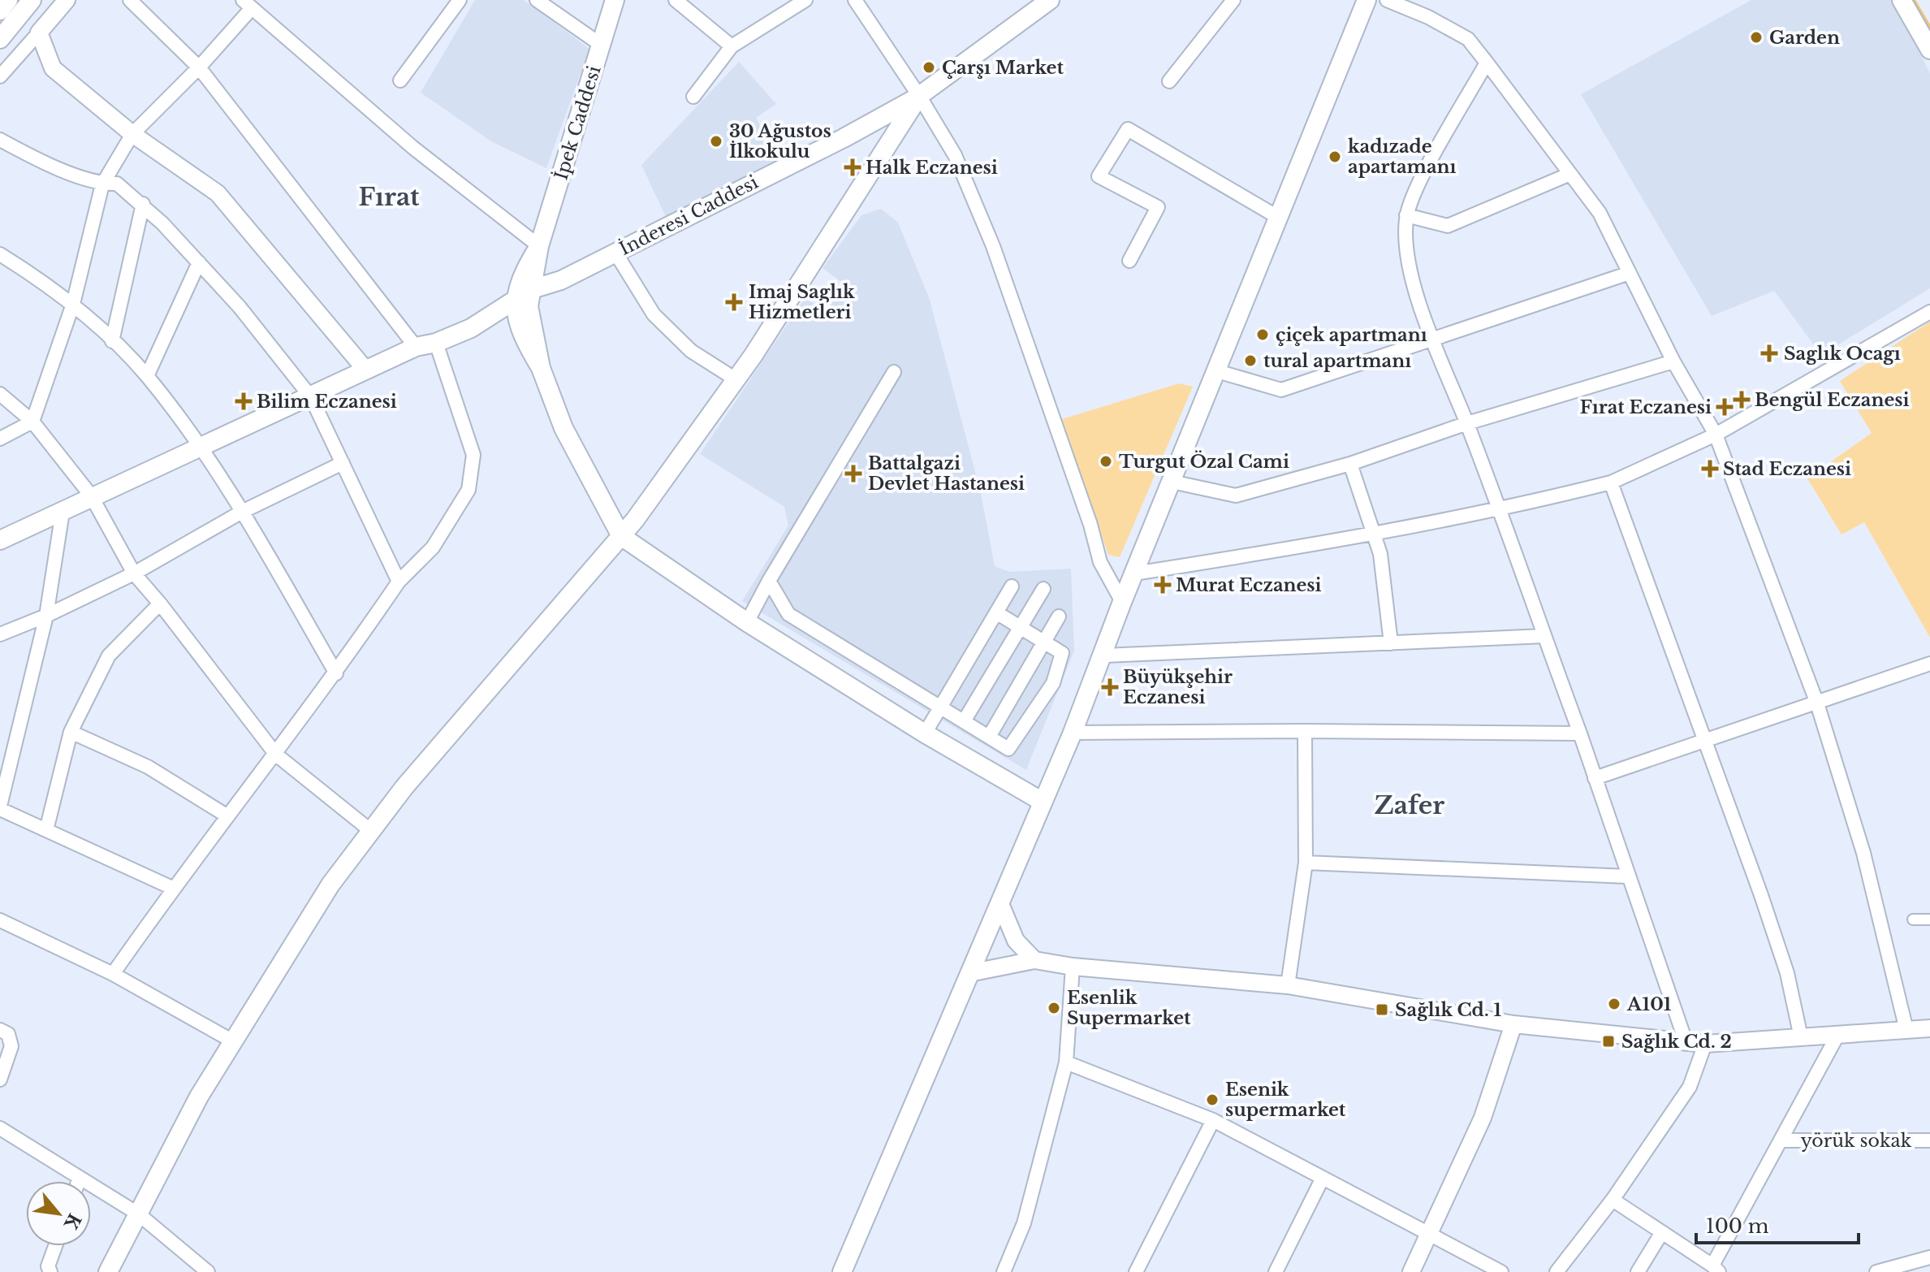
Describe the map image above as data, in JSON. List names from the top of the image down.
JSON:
{
  "streets": {
    "main road": ["İpek Caddesi", "İnderesi Caddesi"],
    "street": ["yörük sokak"]
  },
  "districts": ["Fırat", "Zafer"],
  "places": {
    "other": [
      "Garden",
      "Çarşı Market",
      "30 Ağustos İlkokulu",
      "kadızade apartamanı",
      "çiçek apartmanı",
      "tural apartmanı",
      "Turgut Özal Cami",
      "A101",
      "Esenlik Supermarket",
      "Esenik supermarket"
    ],
    "health": [
      "Halk Eczanesi",
      "Imaj Saglık Hizmetleri",
      "Saglık Ocagı",
      "Bengül Eczanesi",
      "Bilim Eczanesi",
      "Fırat Eczanesi",
      "Stad Eczanesi",
      "Battalgazi Devlet Hastanesi",
      "Murat Eczanesi",
      "Büyükşehir Eczanesi"
    ],
    "transit": ["Sağlık Cd. 1", "Sağlık Cd. 2"]
  },
  "scale_bar": "100 m",
  "north": "bottom right"
}
